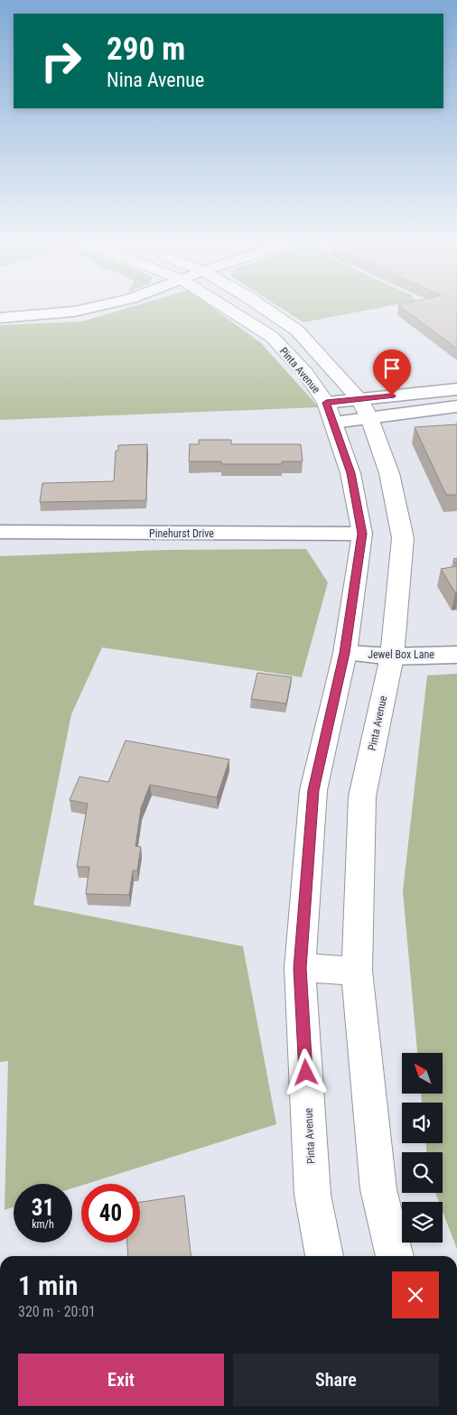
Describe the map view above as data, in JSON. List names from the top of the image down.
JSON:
{
  "streets": {
    "street": ["Pinta Avenue", "Pinehurst Drive", "Jewel Box Lane"]
  },
  "crossings": [
    ["Pinta Avenue", "Pinehurst Drive"],
    ["Pinta Avenue", "Jewel Box Lane"]
  ],
  "north": "top left",
  "page": {
    "turn": ["290 m", "Nina Avenue"],
    "speed": "31 km/h",
    "limit": "40",
    "heading": ["1 min", "320 m · 20:01"],
    "buttons": ["Exit", "Share"]
  }
}
